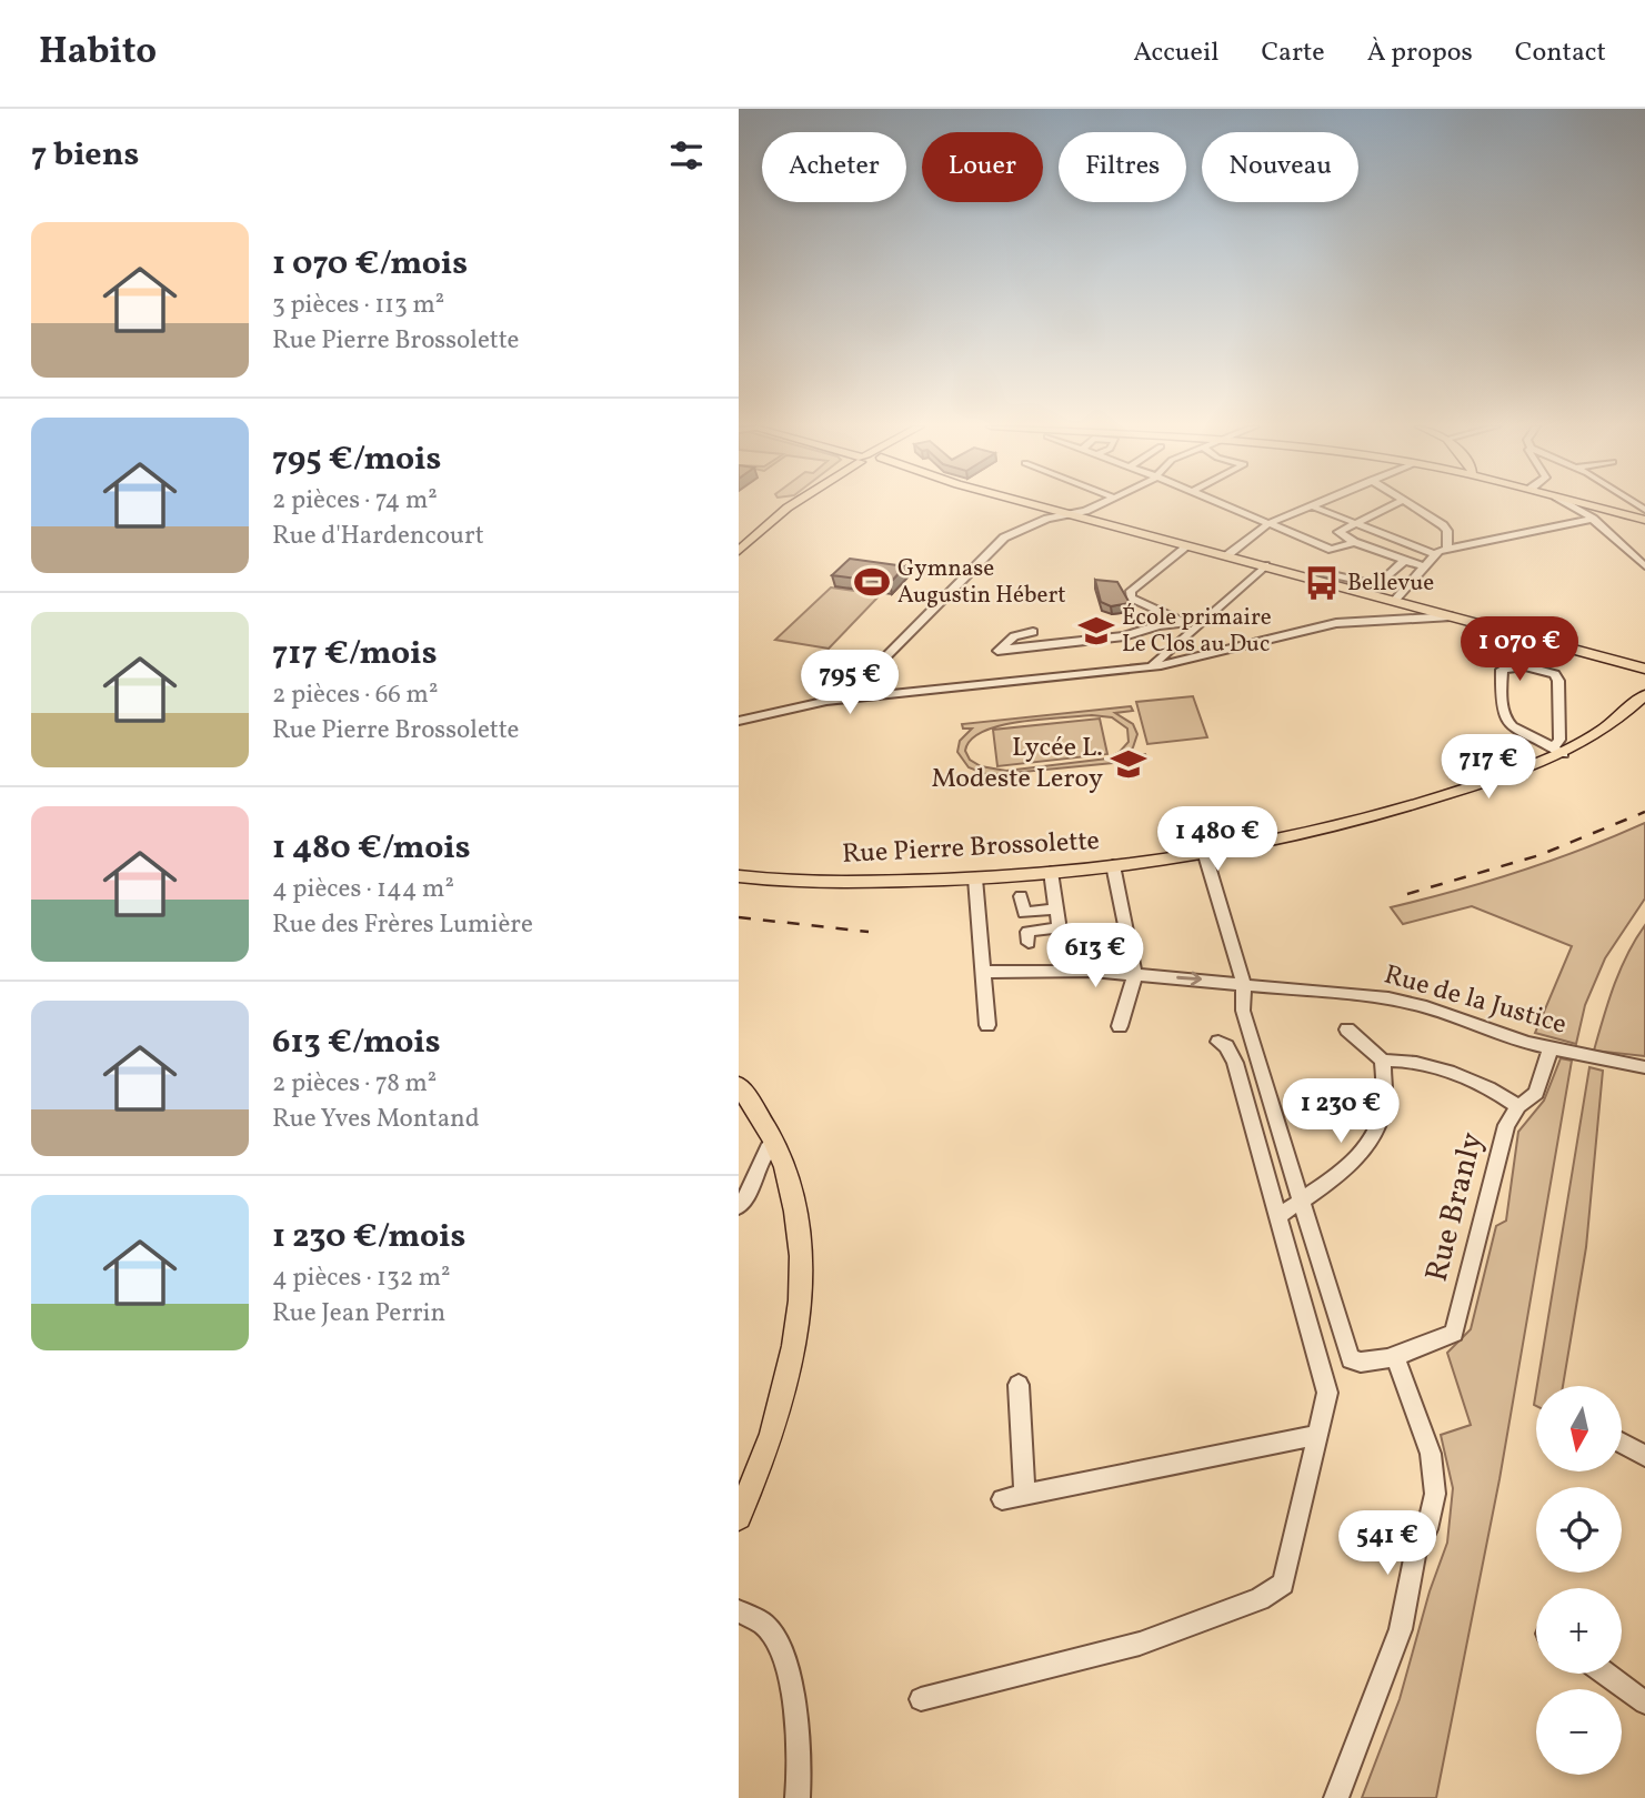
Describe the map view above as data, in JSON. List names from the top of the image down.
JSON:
{
  "streets": {
    "main road": ["Rue Pierre Brossolette"],
    "street": ["Rue de la Justice", "Rue Branly"]
  },
  "crossings": [
    ["Rue de la Justice", "Rue Branly"]
  ],
  "places": {
    "sports": ["Gymnase Augustin Hébert"],
    "bus stop": ["Bellevue"],
    "school or university": ["École primaire Le Clos au Duc", "Lycée L. Modeste Leroy"]
  },
  "north": "bottom",
  "page": {
    "header": "Habito",
    "nav": [
      "Accueil",
      "Carte",
      "À propos",
      "Contact"
    ],
    "heading": "7 biens",
    "chip": [
      "Acheter",
      "Louer",
      "Filtres",
      "Nouveau"
    ],
    "list": [
      {
        "name": "1 070 €/mois",
        "note": "3 pièces · 113 m² · Rue Pierre Brossolette"
      },
      {
        "name": "795 €/mois",
        "note": "2 pièces · 74 m² · Rue d'Hardencourt"
      },
      {
        "name": "717 €/mois",
        "note": "2 pièces · 66 m² · Rue Pierre Brossolette"
      },
      {
        "name": "1 480 €/mois",
        "note": "4 pièces · 144 m² · Rue des Frères Lumière"
      },
      {
        "name": "613 €/mois",
        "note": "2 pièces · 78 m² · Rue Yves Montand"
      },
      {
        "name": "1 230 €/mois",
        "note": "4 pièces · 132 m² · Rue Jean Perrin"
      }
    ],
    "price": [
      "1 070 €",
      "795 €",
      "717 €",
      "1 480 €",
      "613 €",
      "1 230 €",
      "541 €"
    ],
    "map_buttons": ["+", "−"]
  }
}
